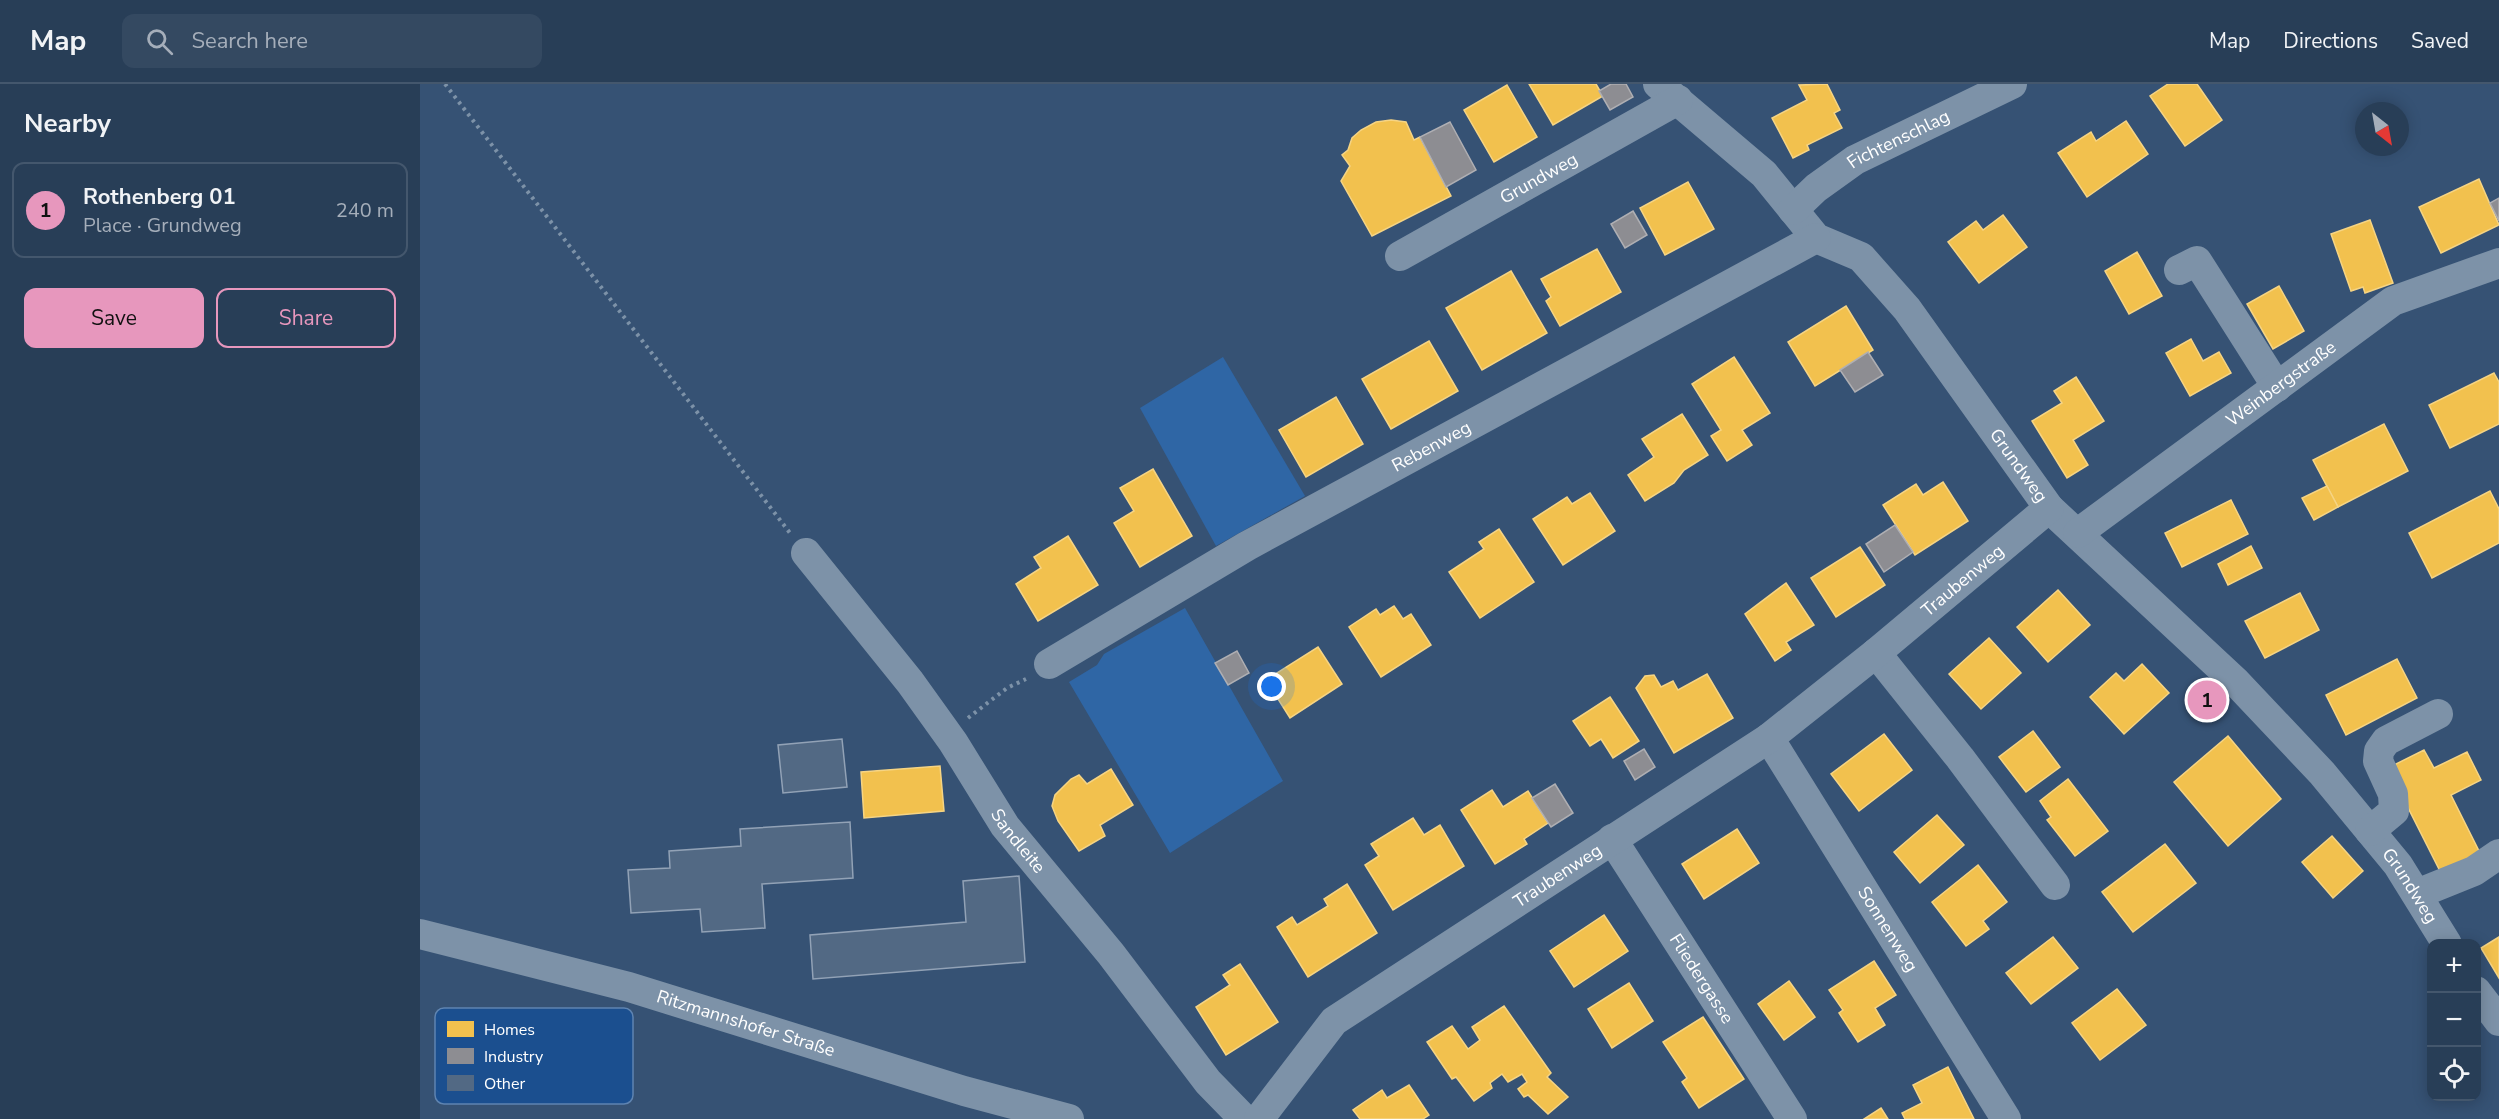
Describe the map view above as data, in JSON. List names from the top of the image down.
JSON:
{
  "streets": {
    "street": [
      "Fichtenschlag",
      "Grundweg",
      "Weinbergstraße",
      "Rebenweg",
      "Traubenweg",
      "Sandleite",
      "Sonnenweg",
      "Fliedergasse",
      "Ritzmannshofer Straße"
    ]
  },
  "crossings": [
    ["Fichtenschlag", "Grundweg"],
    ["Grundweg", "Weinbergstraße"],
    ["Grundweg", "Rebenweg"],
    ["Grundweg", "Traubenweg"],
    ["Traubenweg", "Sonnenweg"],
    ["Traubenweg", "Fliedergasse"]
  ],
  "legend": ["Homes", "Industry", "Other"],
  "north": "bottom right",
  "page": {
    "header": "Map",
    "search": "Search here",
    "nav": ["Map", "Directions", "Saved"],
    "heading": "Nearby",
    "list": [
      {
        "mark": "1",
        "name": "Rothenberg 01",
        "note": "Place · Grundweg",
        "value": "240 m"
      }
    ],
    "buttons": ["Save", "Share"],
    "pins": "1",
    "map_buttons": ["+", "−"]
  }
}
